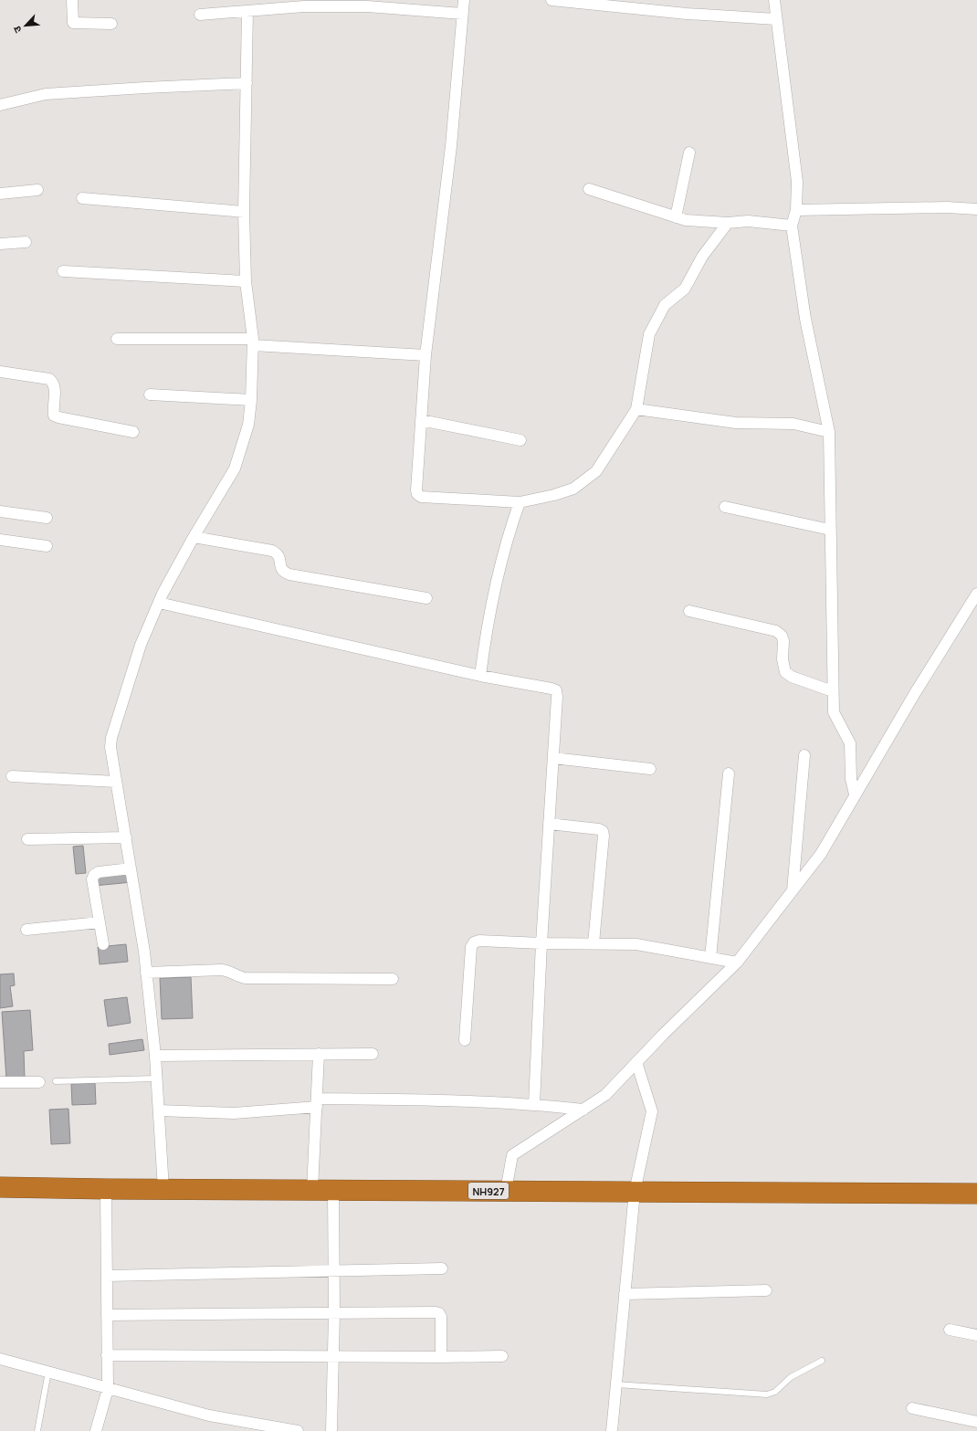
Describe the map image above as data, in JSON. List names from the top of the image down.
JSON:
{
  "streets": {
    "highway": ["NH927"]
  },
  "north": "bottom left"
}
